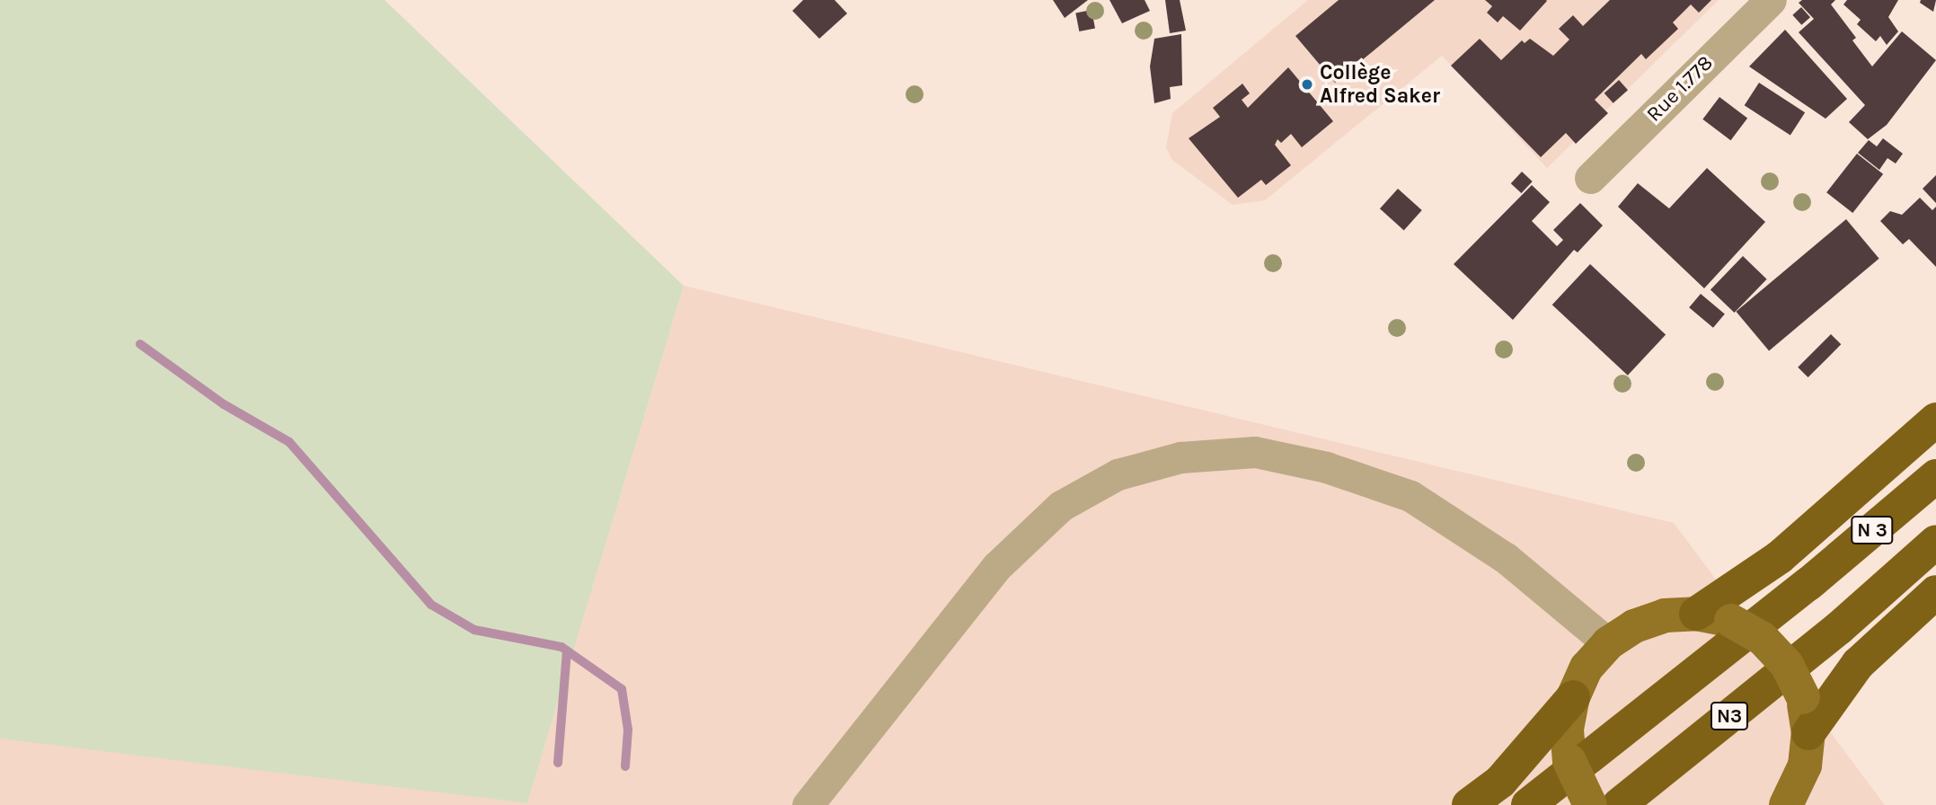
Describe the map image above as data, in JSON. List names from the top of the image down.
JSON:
{
  "streets": {
    "highway": ["N 3", "N3"],
    "street": ["Rue 1.778"]
  },
  "places": ["Collège Alfred Saker"]
}
